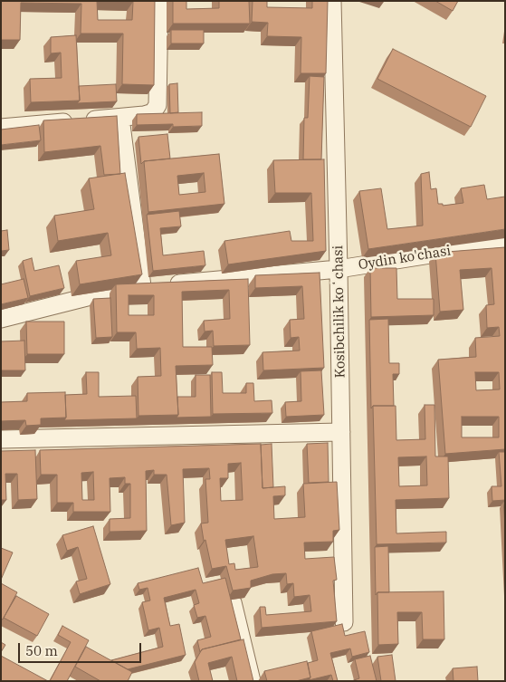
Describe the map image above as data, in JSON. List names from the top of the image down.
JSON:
{
  "streets": {
    "street": ["Oydin ko'chasi", "Kosibchilik koʻchasi"]
  },
  "crossings": [
    ["Oydin ko'chasi", "Kosibchilik koʻchasi"]
  ],
  "scale_bar": "50 m"
}
